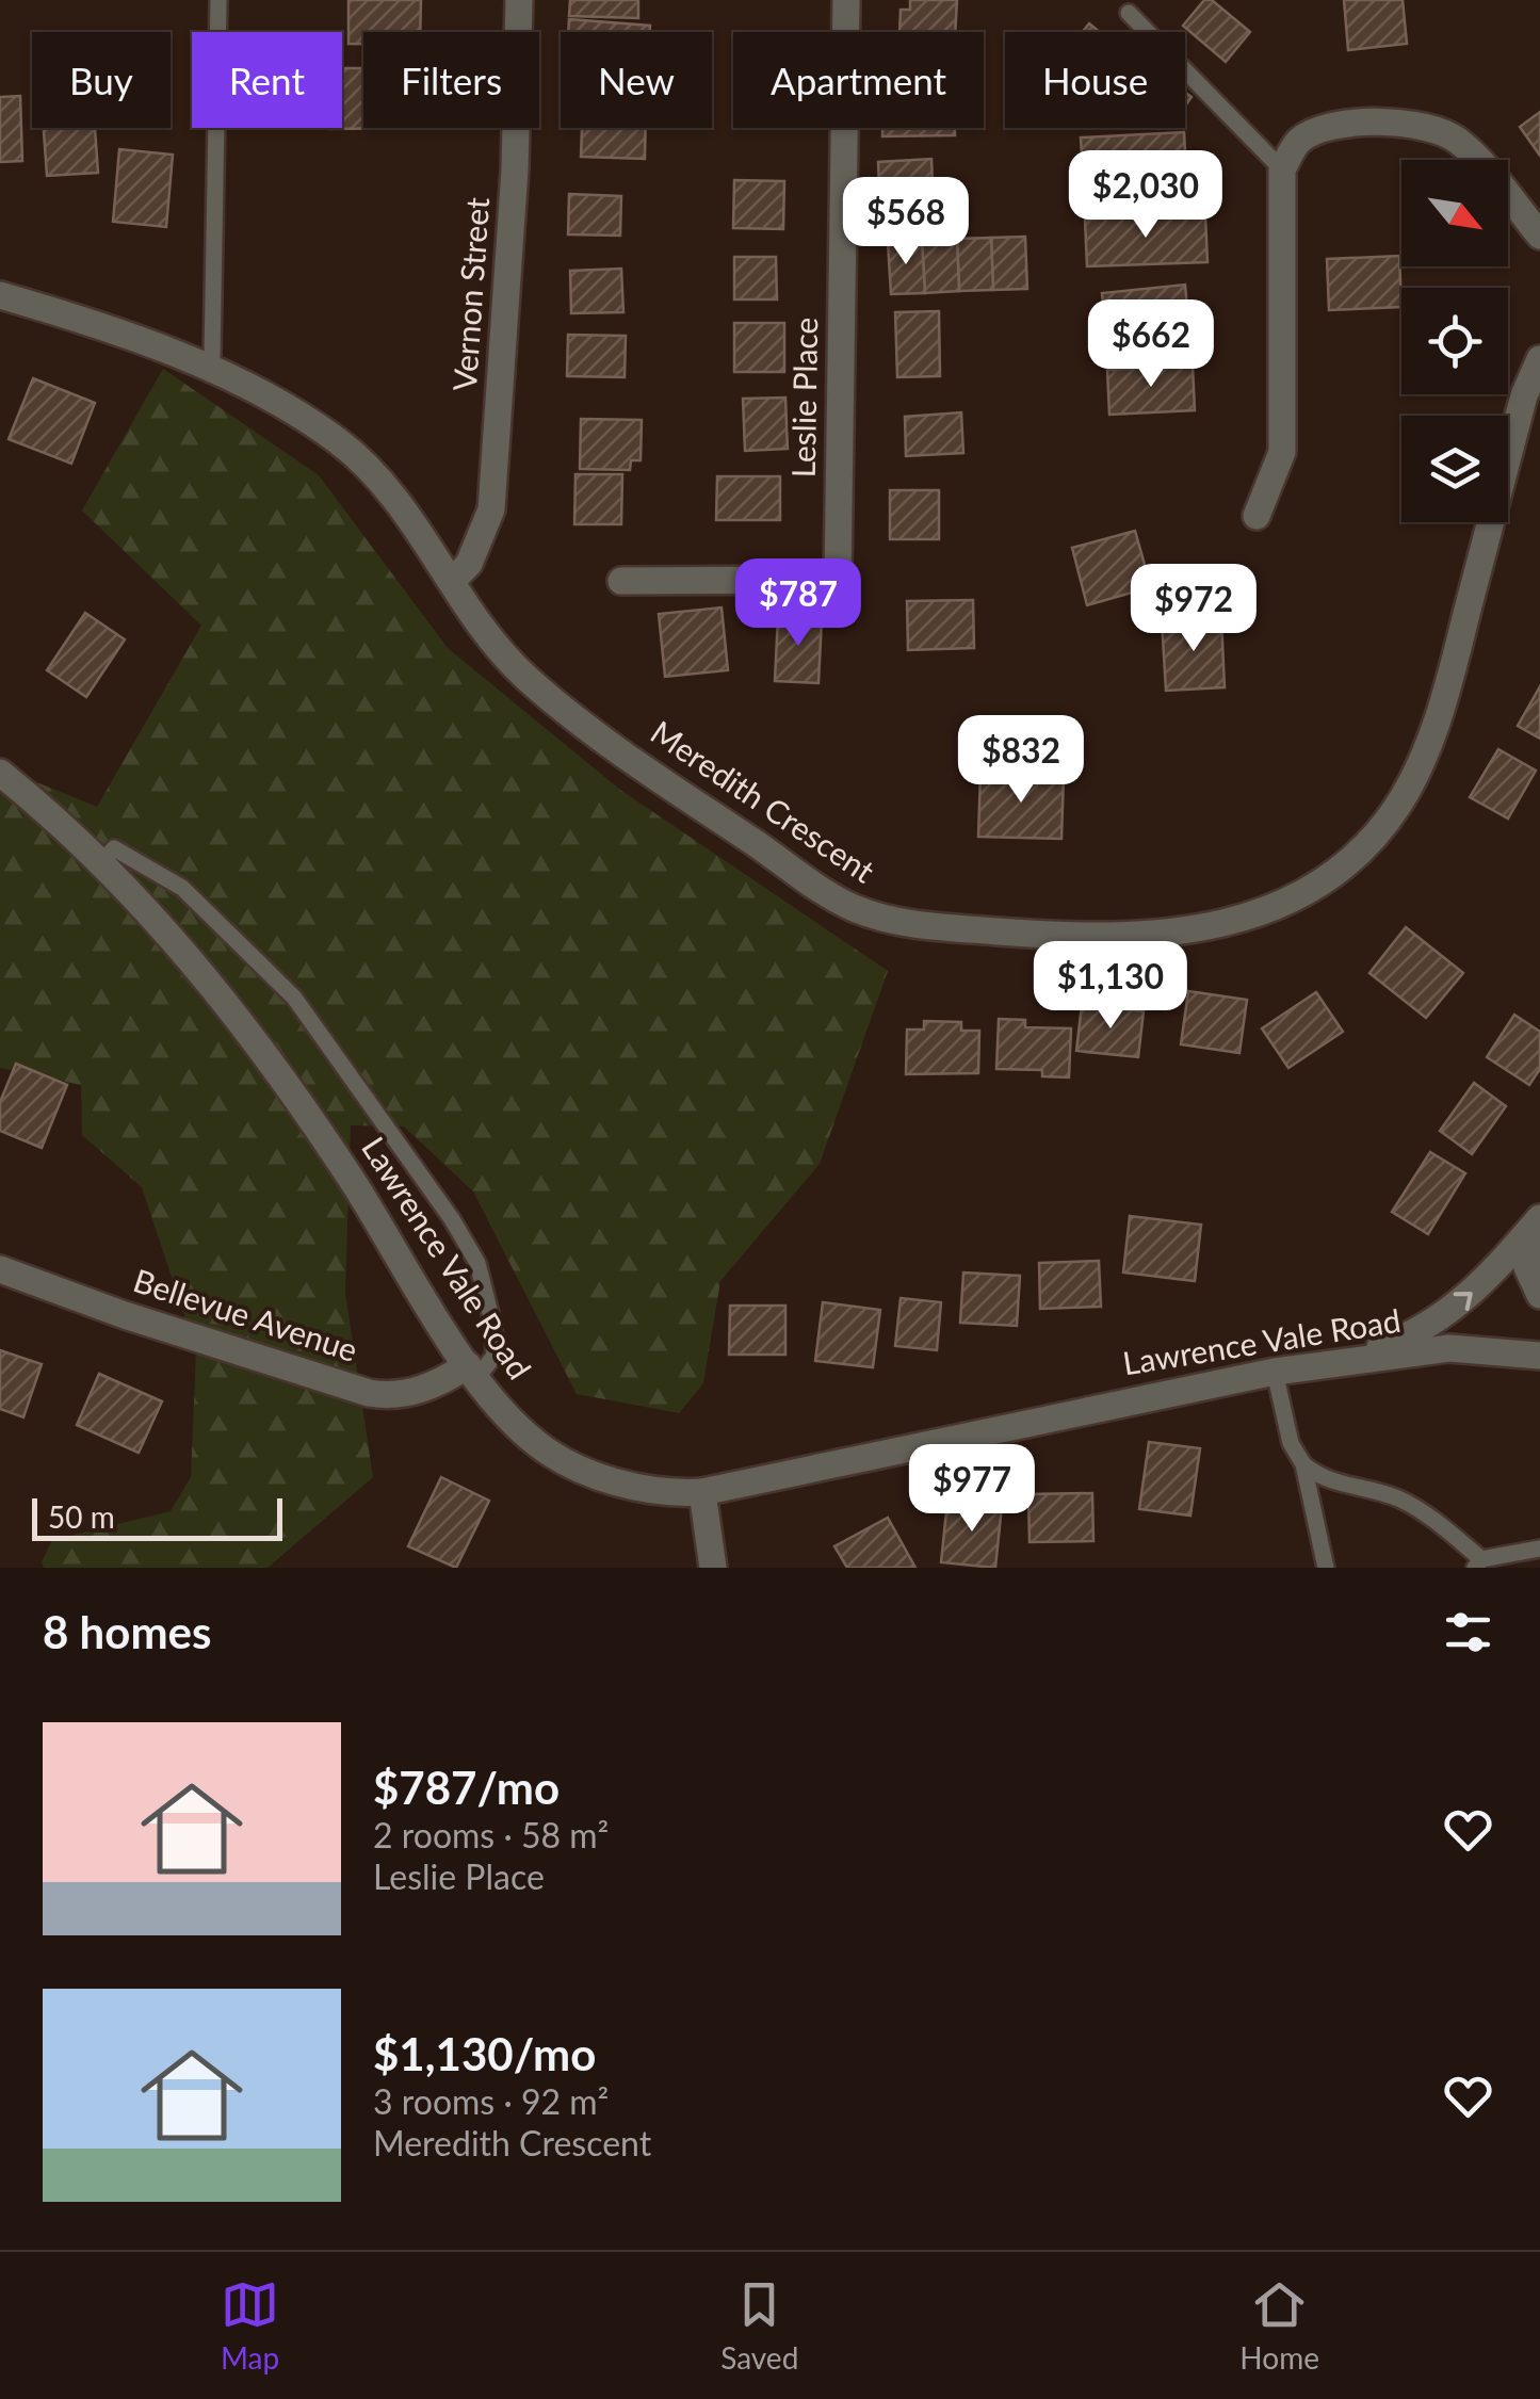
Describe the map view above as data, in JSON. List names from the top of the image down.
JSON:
{
  "streets": {
    "street": [
      "Vernon Street",
      "Leslie Place",
      "Meredith Crescent",
      "Lawrence Vale Road",
      "Bellevue Avenue"
    ]
  },
  "crossings": [
    ["Vernon Street", "Meredith Crescent"],
    ["Lawrence Vale Road", "Bellevue Avenue"]
  ],
  "scale_bar": "50 m",
  "north": "bottom right",
  "page": {
    "chip": [
      "Buy",
      "Rent",
      "Filters",
      "New",
      "Apartment",
      "House"
    ],
    "price": [
      "$2,030",
      "$568",
      "$662",
      "$787",
      "$972",
      "$832",
      "$1,130",
      "$977"
    ],
    "scale": "50 m",
    "heading": "8 homes",
    "list": [
      {
        "name": "$787/mo",
        "note": "2 rooms · 58 m² · Leslie Place"
      },
      {
        "name": "$1,130/mo",
        "note": "3 rooms · 92 m² · Meredith Crescent"
      }
    ],
    "tabs": ["Map", "Saved", "Home"]
  }
}
